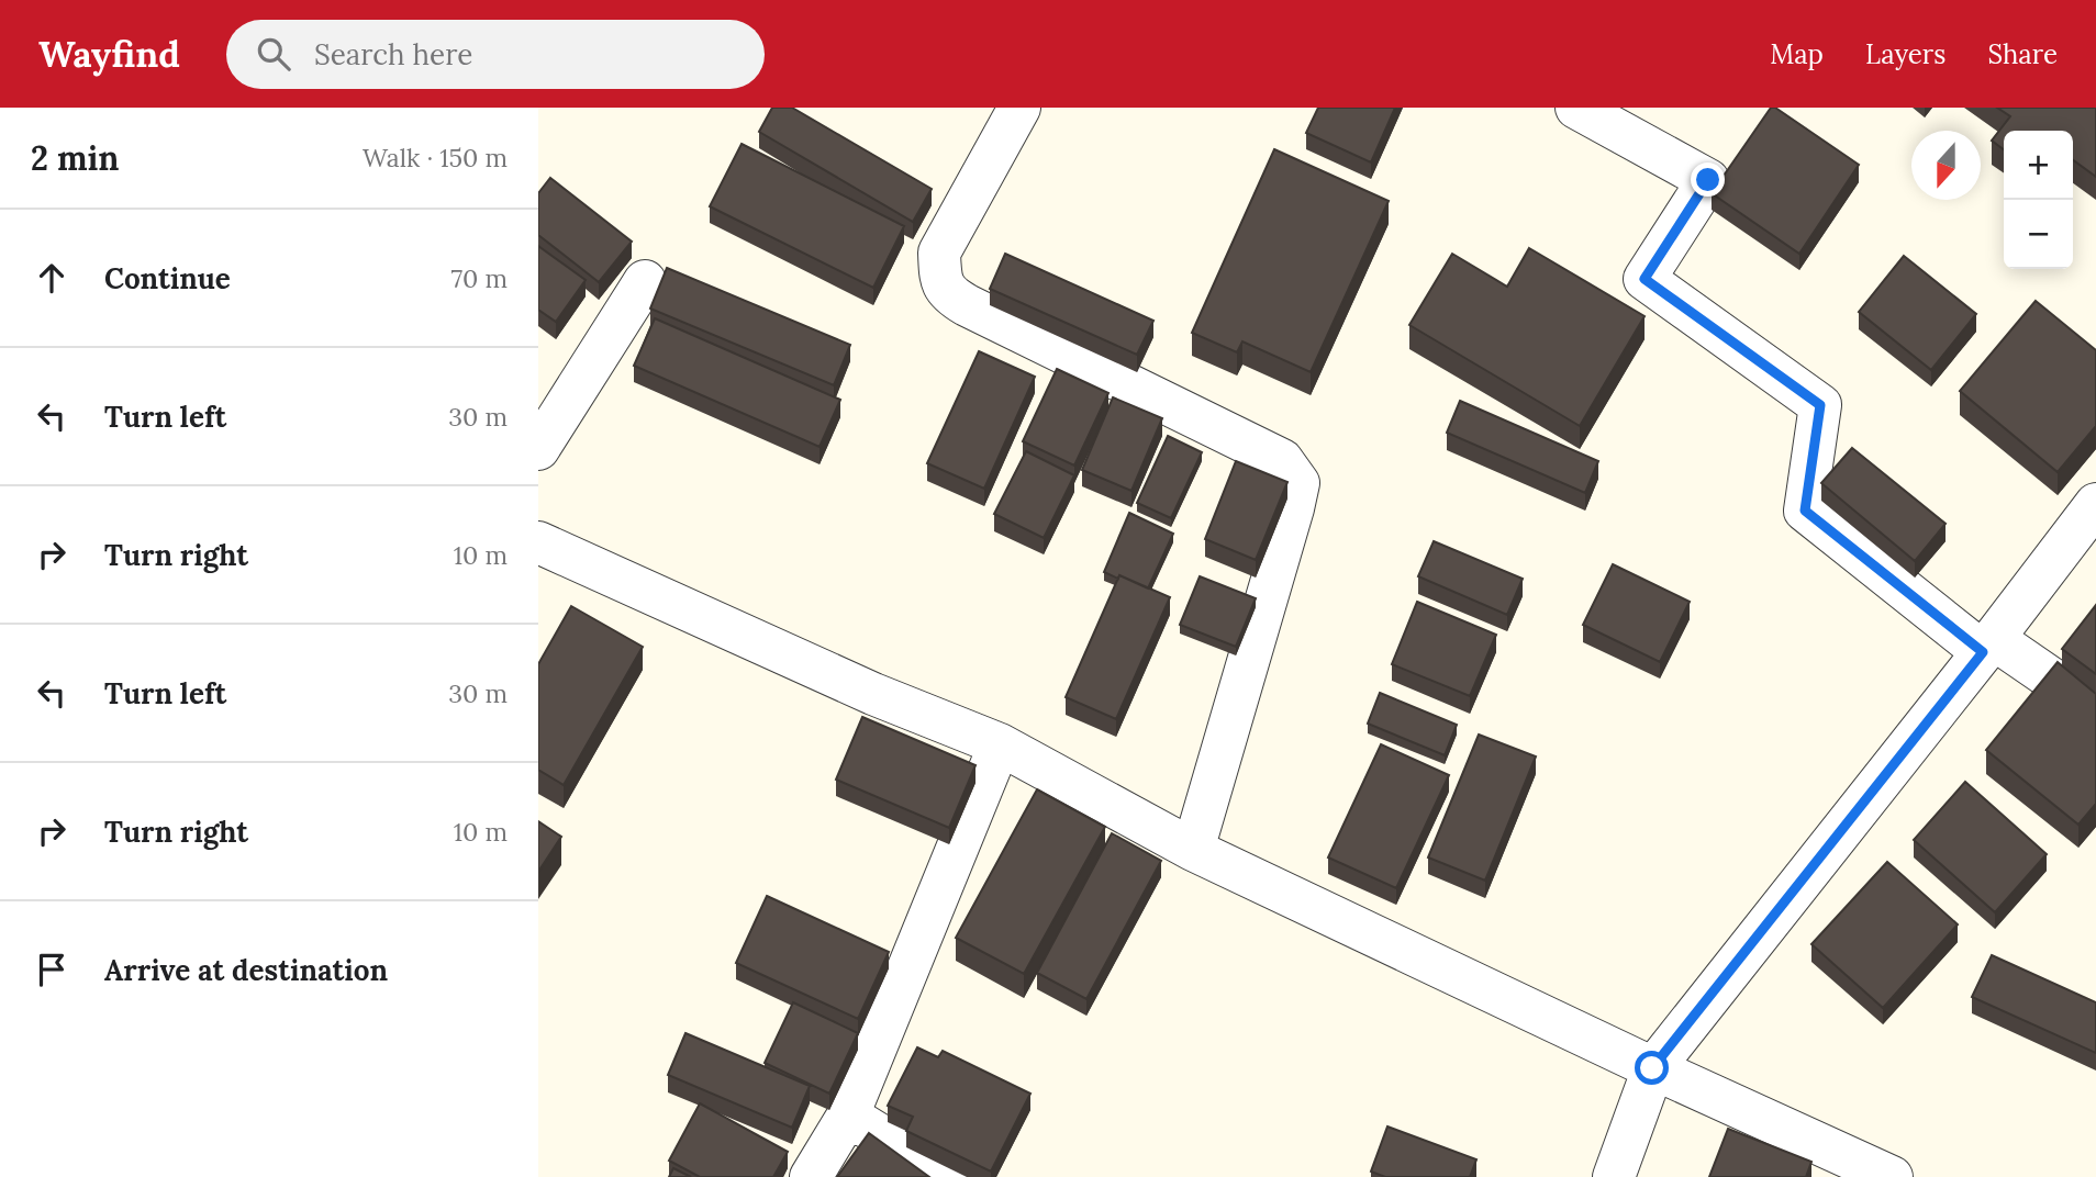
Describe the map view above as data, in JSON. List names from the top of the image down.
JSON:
{
  "north": "bottom",
  "page": {
    "header": "Wayfind",
    "search": "Search here",
    "nav": ["Map", "Layers", "Share"],
    "heading": ["2 min", "Walk · 150 m"],
    "map_buttons": ["+", "−"],
    "list": [
      ["Continue", "70 m"],
      ["Turn left", "30 m"],
      ["Turn right", "10 m"],
      ["Turn left", "30 m"],
      ["Turn right", "10 m"],
      "Arrive at destination"
    ]
  }
}
